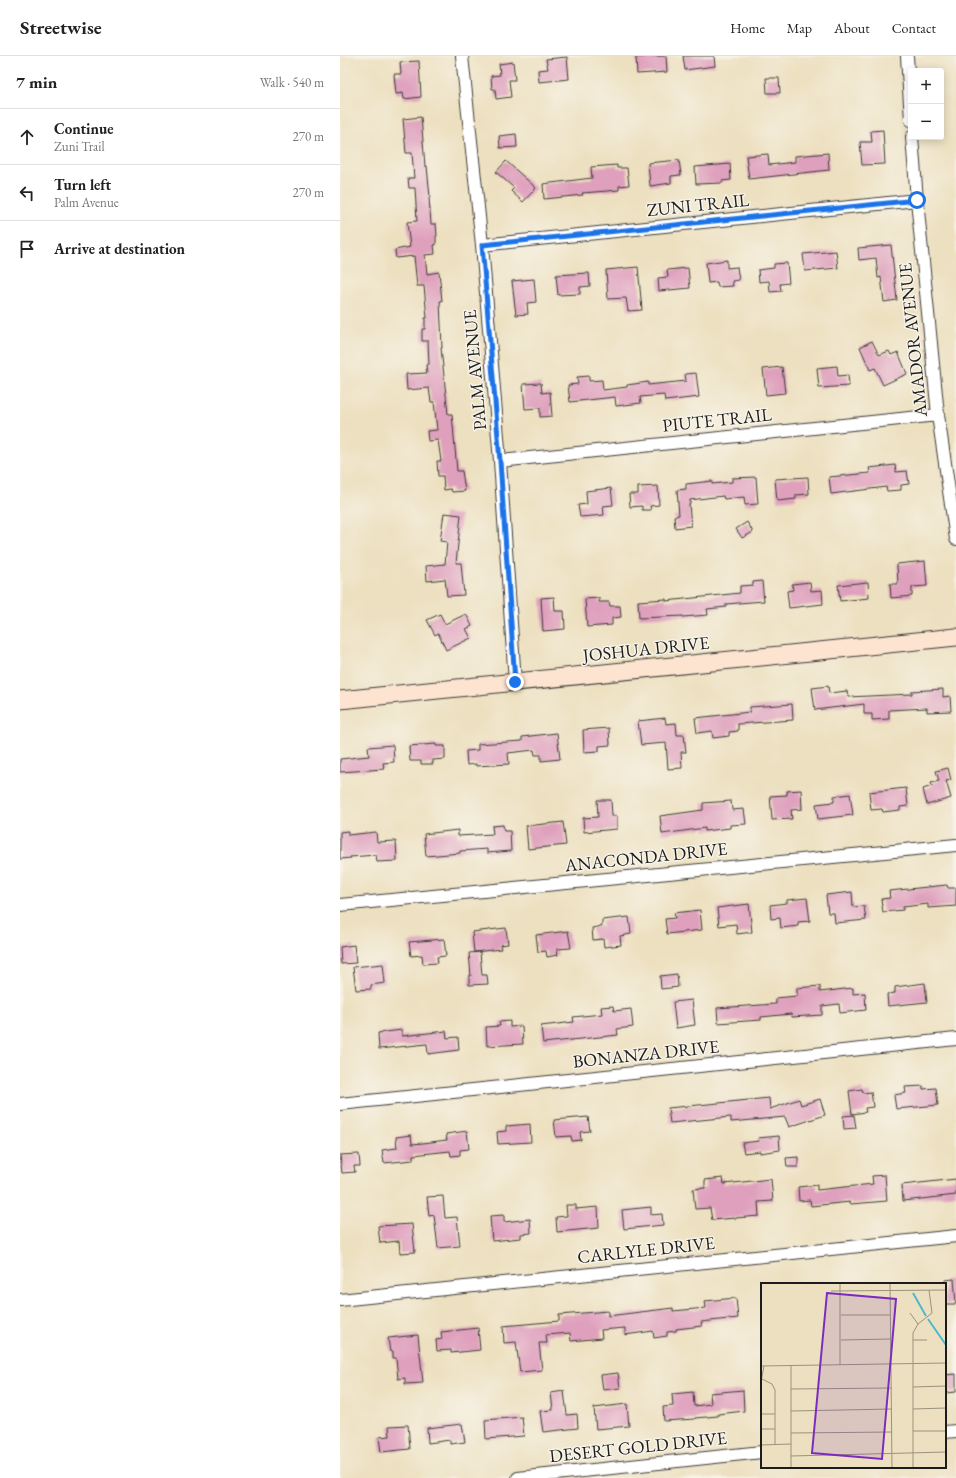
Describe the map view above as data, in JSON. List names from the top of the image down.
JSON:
{
  "streets": {
    "street": [
      "ZUNI TRAIL",
      "AMADOR AVENUE",
      "PALM AVENUE",
      "PIUTE TRAIL",
      "JOSHUA DRIVE",
      "ANACONDA DRIVE",
      "BONANZA DRIVE",
      "CARLYLE DRIVE",
      "DESERT GOLD DRIVE"
    ]
  },
  "crossings": [
    ["ZUNI TRAIL", "AMADOR AVENUE"],
    ["ZUNI TRAIL", "PALM AVENUE"],
    ["AMADOR AVENUE", "PIUTE TRAIL"],
    ["PALM AVENUE", "PIUTE TRAIL"],
    ["PALM AVENUE", "JOSHUA DRIVE"]
  ],
  "page": {
    "header": "Streetwise",
    "nav": [
      "Home",
      "Map",
      "About",
      "Contact"
    ],
    "heading": ["7 min", "Walk · 540 m"],
    "map_buttons": ["+", "−"],
    "list": [
      ["Continue", "Zuni Trail", "270 m"],
      ["Turn left", "Palm Avenue", "270 m"],
      "Arrive at destination"
    ]
  }
}
